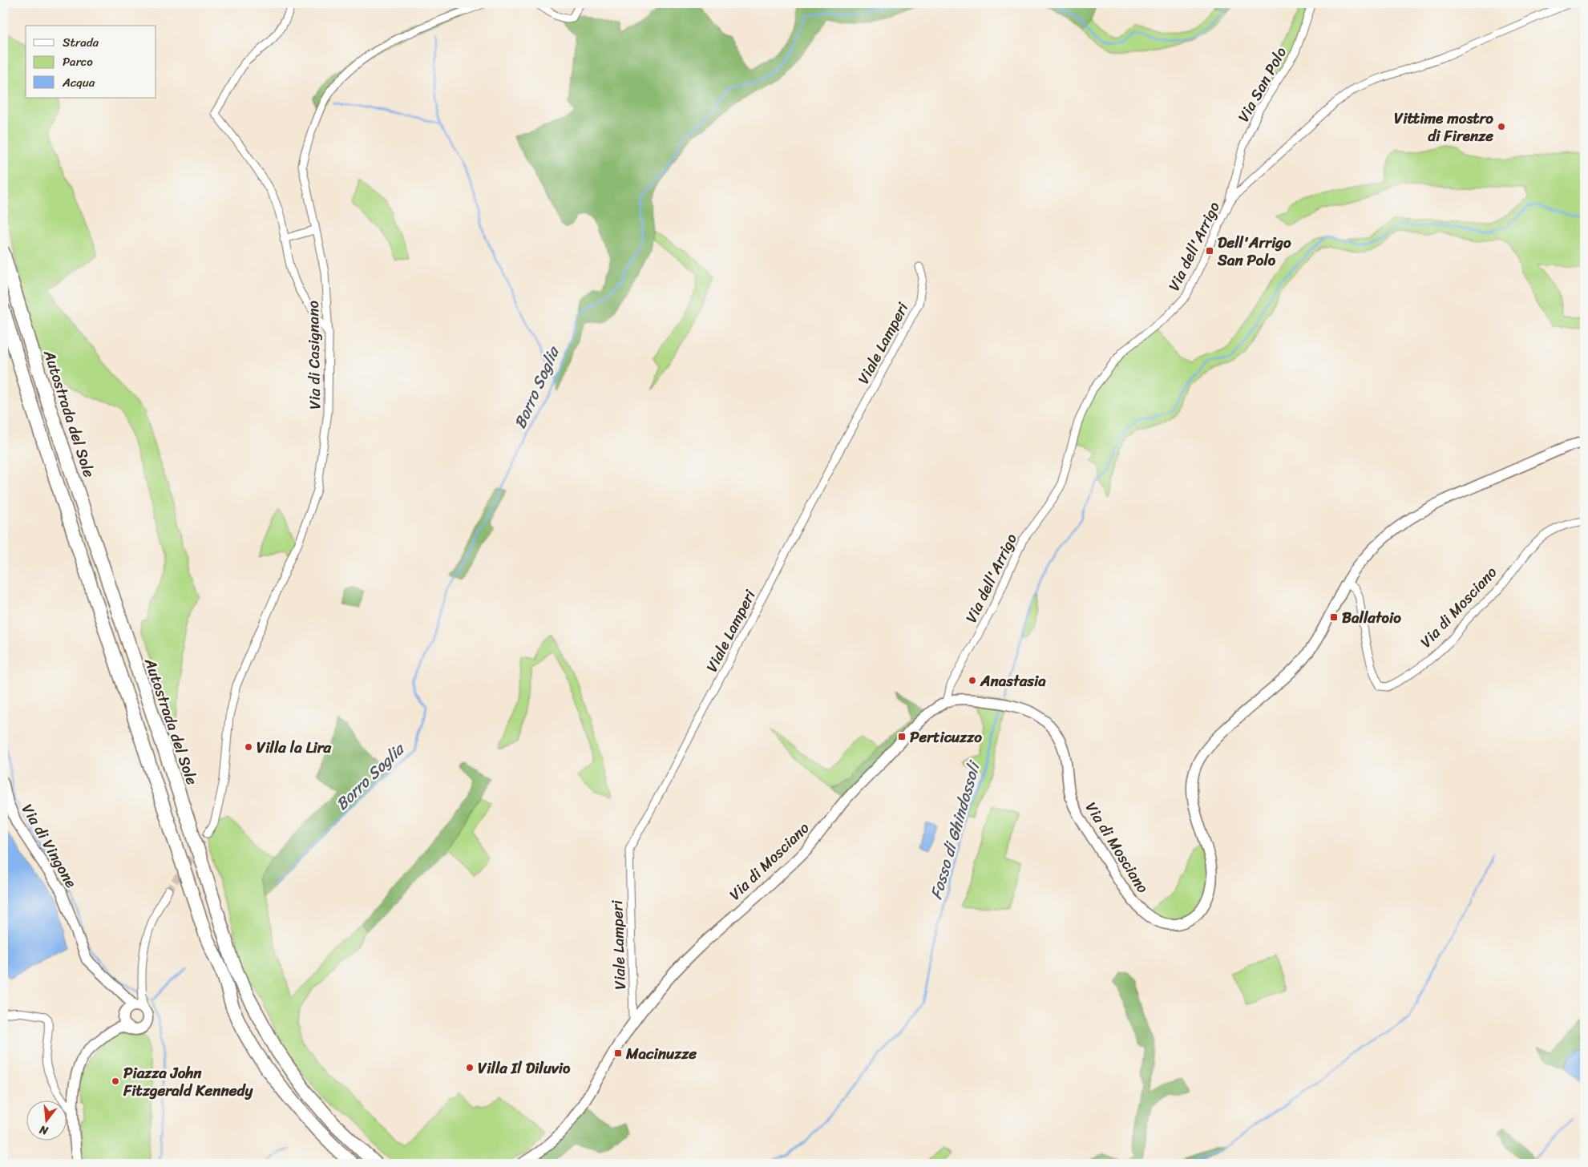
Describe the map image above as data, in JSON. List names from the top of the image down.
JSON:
{
  "streets": {
    "highway": ["Autostrada del Sole"],
    "main road": ["Via di Mosciano", "Via di Vingone"],
    "street": [
      "Via San Polo",
      "Via dell'Arrigo",
      "Viale Lamperi",
      "Via di Casignano"
    ]
  },
  "crossings": [
    ["Via San Polo", "Via dell'Arrigo"],
    ["Via dell'Arrigo", "Via di Mosciano"],
    ["Viale Lamperi", "Via di Mosciano"]
  ],
  "water": ["Borro Soglia", "Fosso di Ghindossoli"],
  "places": {
    "other": [
      "Vittime mostro di Firenze",
      "Anastasia",
      "Villa la Lira",
      "Villa Il Diluvio",
      "Piazza John Fitzgerald Kennedy"
    ],
    "transit": [
      "Dell'Arrigo San Polo",
      "Ballatoio",
      "Perticuzzo",
      "Macinuzze"
    ]
  },
  "legend": ["Strada", "Parco", "Acqua"],
  "north": "bottom"
}
